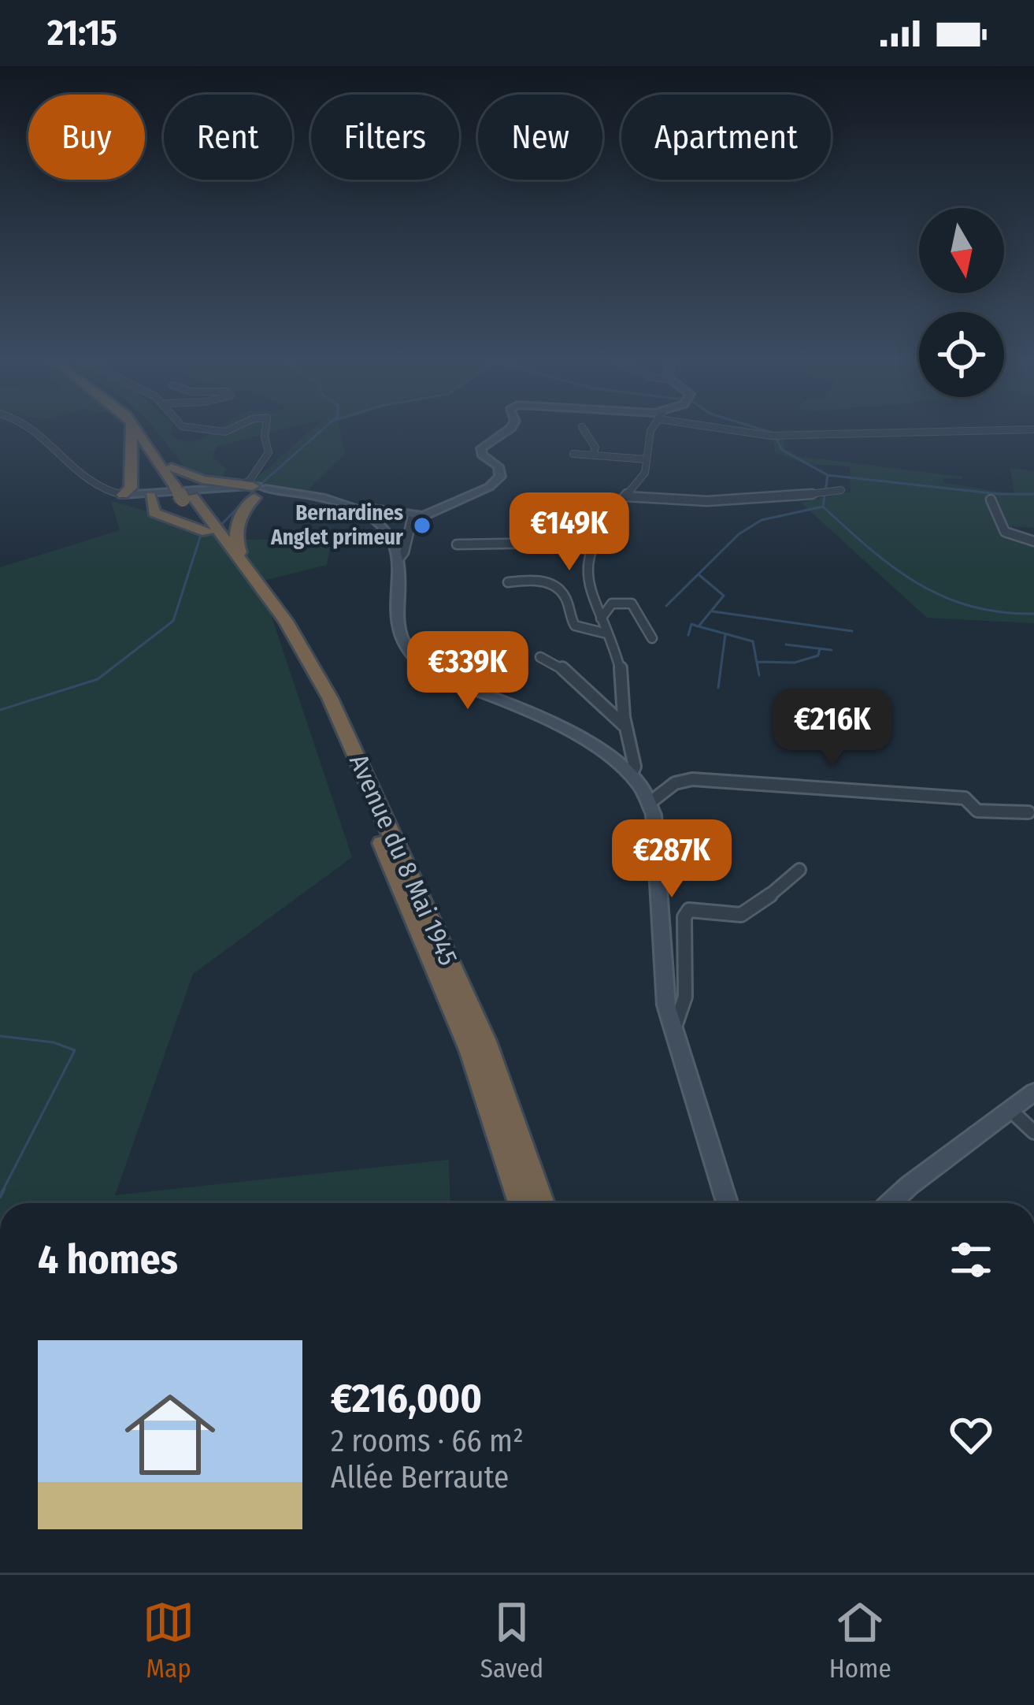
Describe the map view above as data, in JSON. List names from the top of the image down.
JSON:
{
  "streets": {
    "highway": ["Avenue du 8 Mai 1945"]
  },
  "places": ["Bernardines Anglet primeur"],
  "north": "bottom",
  "page": {
    "status": "21:15",
    "chip": [
      "Buy",
      "Rent",
      "Filters",
      "New",
      "Apartment"
    ],
    "price": [
      "€149K",
      "€339K",
      "€216K",
      "€287K"
    ],
    "heading": "4 homes",
    "list": [
      {
        "name": "€216,000",
        "note": "2 rooms · 66 m² · Allée Berraute"
      }
    ],
    "tabs": ["Map", "Saved", "Home"]
  }
}
